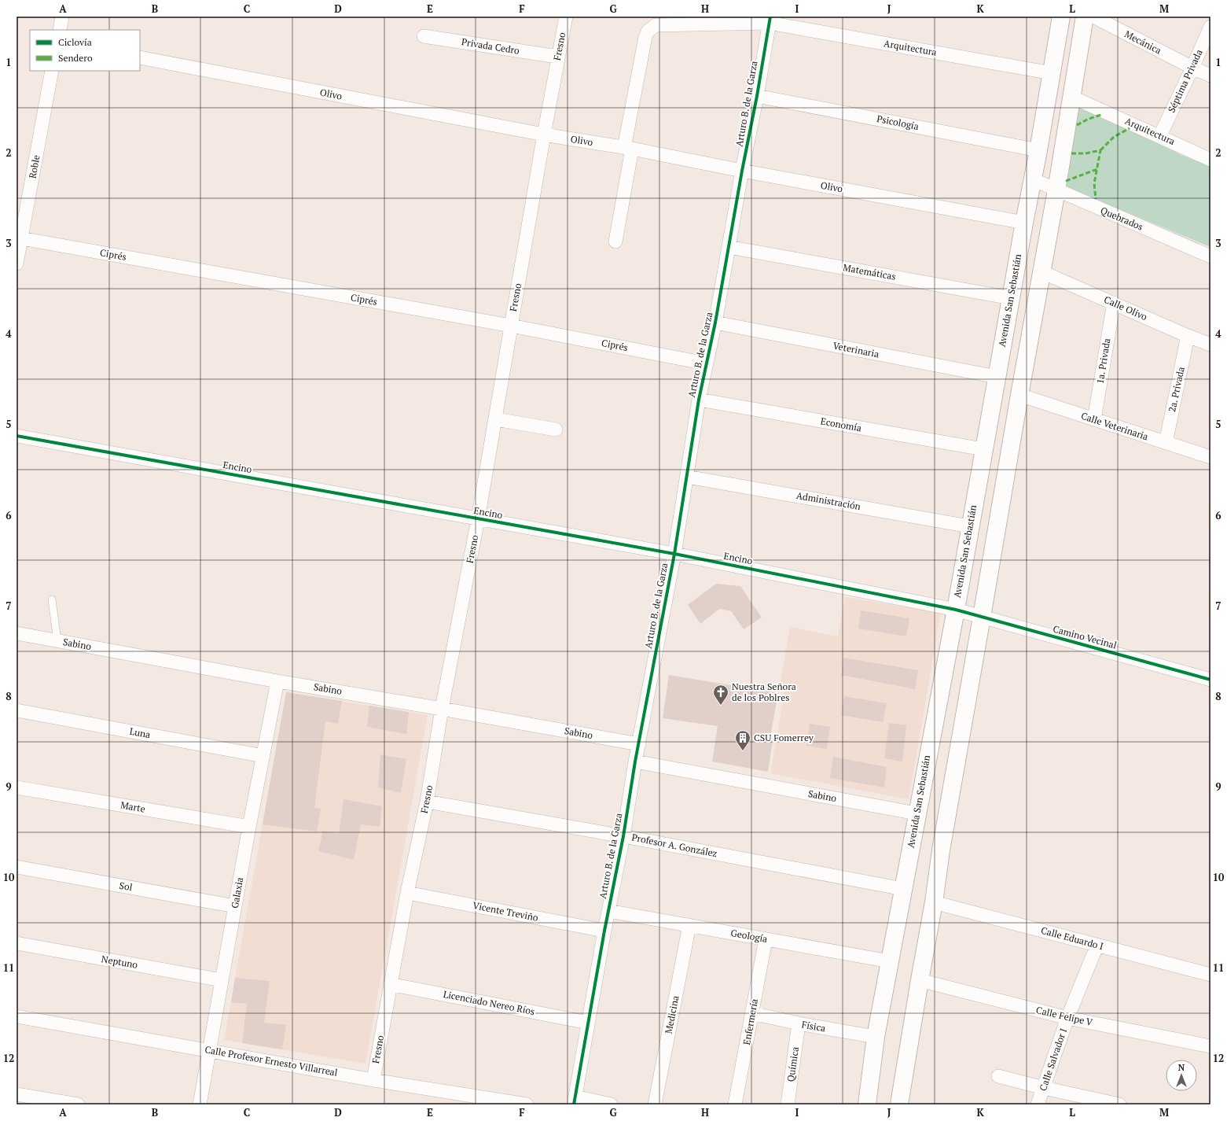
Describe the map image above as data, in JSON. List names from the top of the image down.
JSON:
{
  "streets": {
    "main road": ["Avenida San Sebastián"],
    "street": [
      "Mecánica",
      "Privada Cedro",
      "Fresno",
      "Arquitectura",
      "Séptima Privada",
      "Olivo",
      "Arturo B. de la Garza",
      "Psicología",
      "Roble",
      "Quebrados",
      "Ciprés",
      "Matemáticas",
      "Calle Olivo",
      "Veterinaria",
      "1a. Privada",
      "2a. Privada",
      "Economía",
      "Calle Veterinaria",
      "Encino",
      "Administración",
      "Camino Vecinal",
      "Sabino",
      "Luna",
      "Marte",
      "Profesor A. González",
      "Sol",
      "Galaxia",
      "Vicente Treviño",
      "Geología",
      "Calle Eduardo I",
      "Neptuno",
      "Licenciado Nereo Ríos",
      "Medicina",
      "Calle Felipe V",
      "Enfermería",
      "Física",
      "Calle Salvador I",
      "Calle Profesor Ernesto Villarreal",
      "Química"
    ]
  },
  "crossings": [
    ["Mecánica", "Séptima Privada"],
    ["Privada Cedro", "Fresno"],
    ["Fresno", "Olivo"],
    ["Fresno", "Ciprés"],
    ["Fresno", "Encino"],
    ["Fresno", "Sabino"],
    ["Fresno", "Profesor A. González"],
    ["Fresno", "Vicente Treviño"],
    ["Fresno", "Licenciado Nereo Ríos"],
    ["Fresno", "Calle Profesor Ernesto Villarreal"],
    ["Arquitectura", "Séptima Privada"],
    ["Arquitectura", "Arturo B. de la Garza"],
    ["Arquitectura", "Avenida San Sebastián"],
    ["Olivo", "Arturo B. de la Garza"],
    ["Olivo", "Avenida San Sebastián"],
    ["Arturo B. de la Garza", "Psicología"],
    ["Arturo B. de la Garza", "Ciprés"],
    ["Arturo B. de la Garza", "Matemáticas"],
    ["Arturo B. de la Garza", "Veterinaria"],
    ["Arturo B. de la Garza", "Economía"],
    ["Arturo B. de la Garza", "Encino"],
    ["Arturo B. de la Garza", "Administración"],
    ["Arturo B. de la Garza", "Sabino"],
    ["Arturo B. de la Garza", "Profesor A. González"],
    ["Arturo B. de la Garza", "Vicente Treviño"],
    ["Arturo B. de la Garza", "Geología"],
    ["Arturo B. de la Garza", "Licenciado Nereo Ríos"],
    ["Psicología", "Avenida San Sebastián"],
    ["Roble", "Ciprés"],
    ["Quebrados", "Avenida San Sebastián"],
    ["Matemáticas", "Avenida San Sebastián"],
    ["Avenida San Sebastián", "Veterinaria"],
    ["Avenida San Sebastián", "Economía"],
    ["Avenida San Sebastián", "Encino"],
    ["Avenida San Sebastián", "Administración"],
    ["Avenida San Sebastián", "Camino Vecinal"],
    ["Avenida San Sebastián", "Sabino"],
    ["Avenida San Sebastián", "Profesor A. González"],
    ["Avenida San Sebastián", "Geología"],
    ["Avenida San Sebastián", "Física"],
    ["Calle Olivo", "1a. Privada"],
    ["Calle Olivo", "2a. Privada"],
    ["1a. Privada", "Calle Veterinaria"],
    ["2a. Privada", "Calle Veterinaria"],
    ["Encino", "Camino Vecinal"],
    ["Sabino", "Galaxia"],
    ["Luna", "Galaxia"],
    ["Marte", "Galaxia"],
    ["Sol", "Galaxia"],
    ["Galaxia", "Neptuno"],
    ["Galaxia", "Calle Profesor Ernesto Villarreal"],
    ["Geología", "Medicina"],
    ["Geología", "Enfermería"],
    ["Calle Eduardo I", "Calle Salvador I"],
    ["Calle Felipe V", "Calle Salvador I"],
    ["Enfermería", "Física"],
    ["Física", "Química"]
  ],
  "places": {
    "church": ["Nuestra Señora de los Poblres"],
    "building": ["CSU Fomerrey"]
  },
  "legend": ["Ciclovía", "Sendero"],
  "north": "top",
  "grid": {
    "columns": [
      "A",
      "B",
      "C",
      "D",
      "E",
      "F",
      "G",
      "H",
      "I",
      "J",
      "K",
      "L",
      "M"
    ],
    "rows": [
      "1",
      "2",
      "3",
      "4",
      "5",
      "6",
      "7",
      "8",
      "9",
      "10",
      "11",
      "12"
    ]
  }
}
